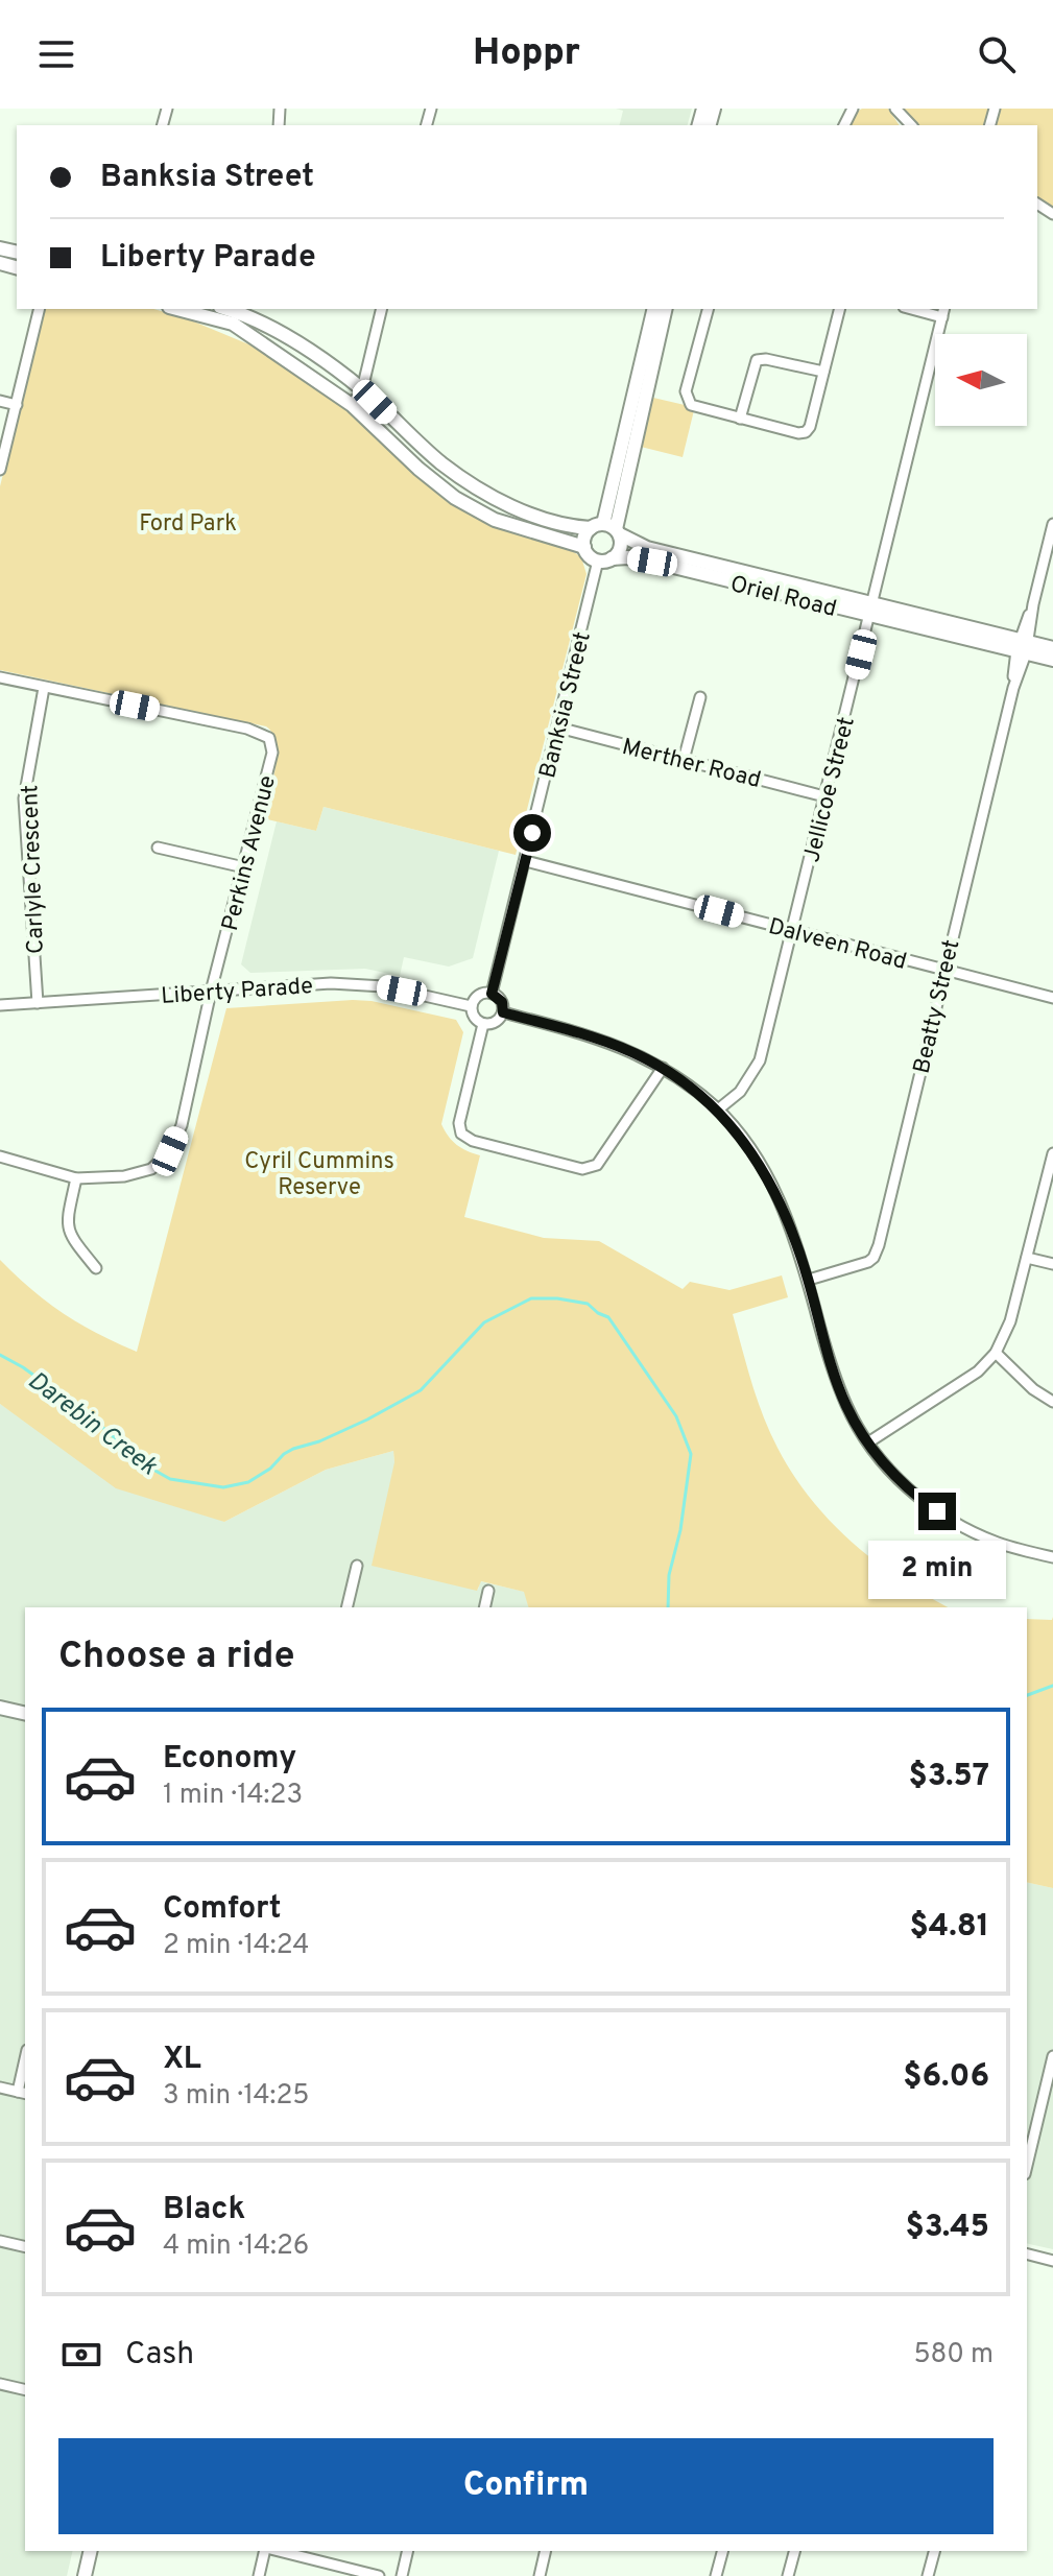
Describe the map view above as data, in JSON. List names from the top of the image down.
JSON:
{
  "streets": {
    "main road": ["Oriel Road"],
    "street": [
      "Banksia Street",
      "Merther Road",
      "Jellicoe Street",
      "Perkins Avenue",
      "Carlyle Crescent",
      "Dalveen Road",
      "Liberty Parade",
      "Beatty Street"
    ]
  },
  "crossings": [
    ["Oriel Road", "Banksia Street"],
    ["Oriel Road", "Jellicoe Street"],
    ["Oriel Road", "Beatty Street"],
    ["Banksia Street", "Merther Road"],
    ["Banksia Street", "Dalveen Road"],
    ["Banksia Street", "Liberty Parade"],
    ["Merther Road", "Jellicoe Street"],
    ["Jellicoe Street", "Dalveen Road"],
    ["Perkins Avenue", "Carlyle Crescent"],
    ["Perkins Avenue", "Liberty Parade"],
    ["Carlyle Crescent", "Liberty Parade"],
    ["Dalveen Road", "Beatty Street"]
  ],
  "water": ["Darebin Creek"],
  "parks": ["Ford Park", "Cyril Cummins Reserve"],
  "north": "left",
  "page": {
    "header": "Hoppr",
    "banner": ["Banksia Street", "Liberty Parade"],
    "bubble": "2 min",
    "heading": "Choose a ride",
    "list": [
      {
        "name": "Economy",
        "note": "1 min · 14:23",
        "value": "$3.57"
      },
      {
        "name": "Comfort",
        "note": "2 min · 14:24",
        "value": "$4.81"
      },
      {
        "name": "XL",
        "note": "3 min · 14:25",
        "value": "$6.06"
      },
      {
        "name": "Black",
        "note": "4 min · 14:26",
        "value": "$3.45"
      }
    ],
    "pay": ["Cash", "580 m"],
    "buttons": "Confirm"
  }
}
